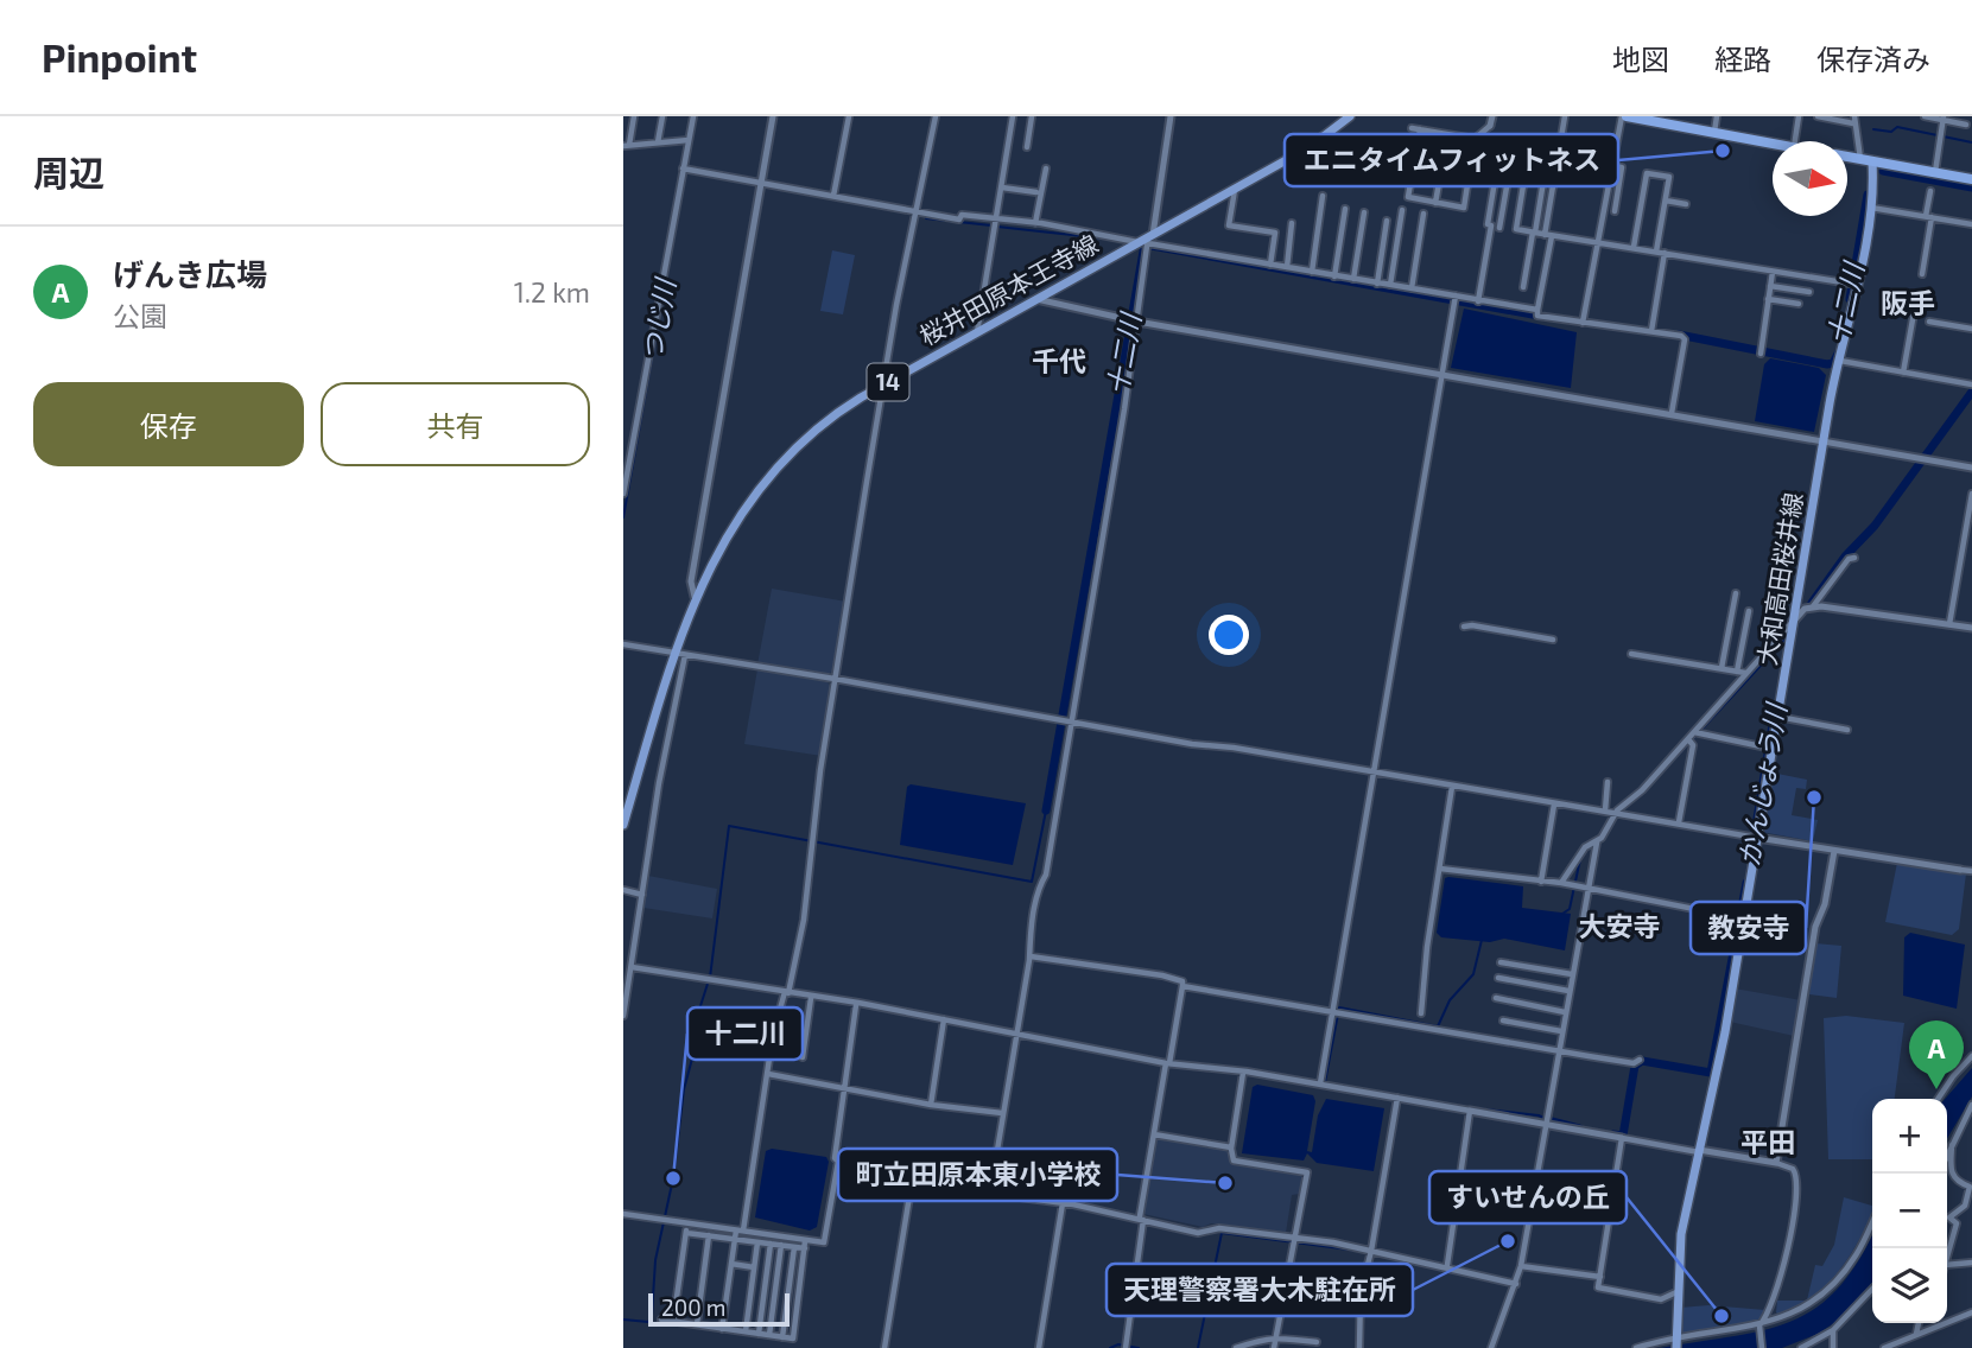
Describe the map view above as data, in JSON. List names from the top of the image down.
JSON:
{
  "streets": {
    "main road": ["桜井田原本王寺線", "14", "大和高田桜井線"]
  },
  "districts": [
    "阪手",
    "千代",
    "大安寺",
    "平田"
  ],
  "water": ["十二川", "つじ川", "かんじょう川"],
  "places": [
    "エニタイムフィットネス",
    "教安寺",
    "十二川",
    "町立田原本東小学校",
    "天理警察署大木駐在所",
    "すいせんの丘"
  ],
  "scale_bar": "200 m",
  "north": "right",
  "page": {
    "header": "Pinpoint",
    "nav": ["地図", "経路", "保存済み"],
    "heading": "周辺",
    "list": [
      {
        "mark": "A",
        "name": "げんき広場",
        "note": "公園",
        "value": "1.2 km"
      }
    ],
    "buttons": ["保存", "共有"],
    "pins": "A",
    "map_buttons": ["+", "−"],
    "scale": "200 m"
  }
}
